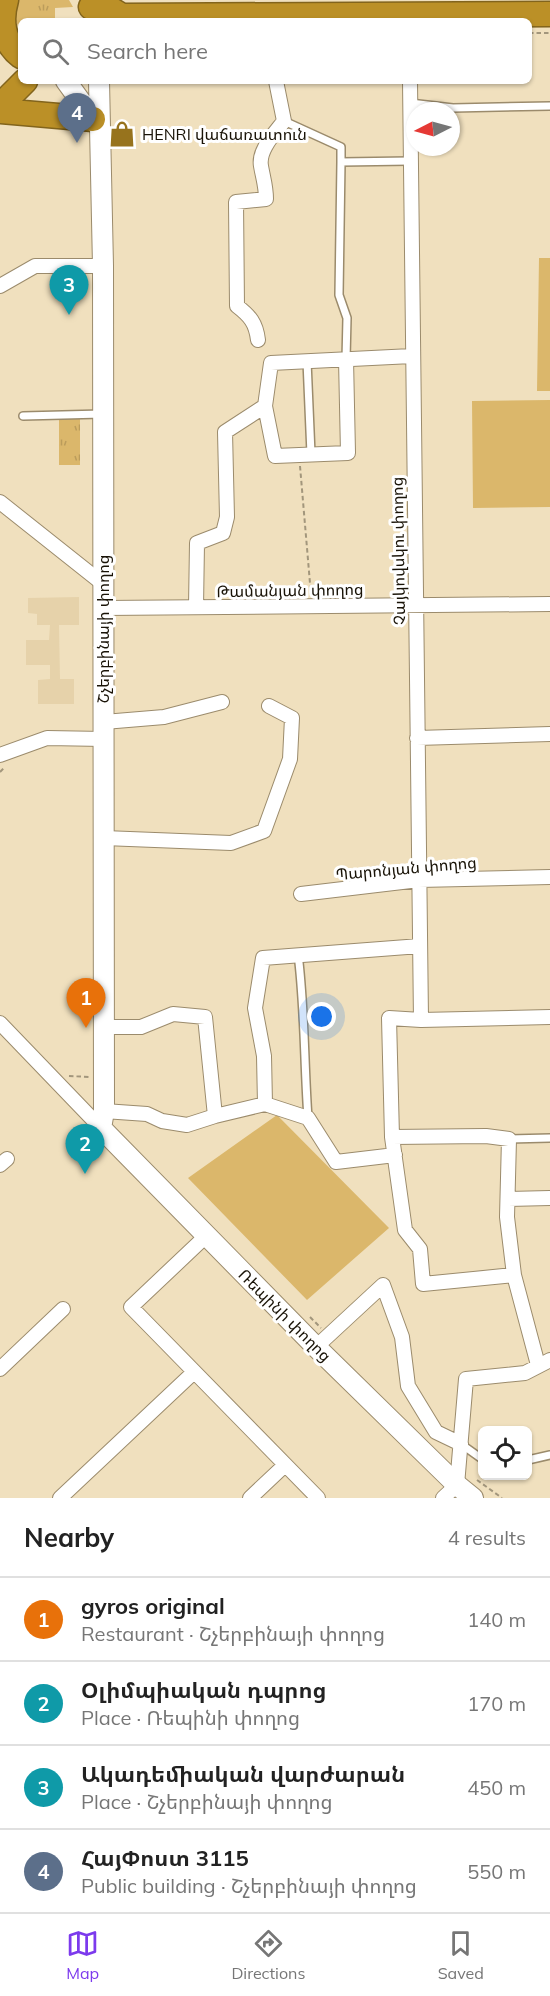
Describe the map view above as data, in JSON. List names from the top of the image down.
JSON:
{
  "streets": {
    "street": [
      "Չայկովսկու փողոց",
      "Թամանյան փողոց",
      "Շչերբինայի փողոց",
      "Պարոնյան փողոց",
      "Ռեպինի փողոց"
    ]
  },
  "crossings": [
    ["Չայկովսկու փողոց", "Թամանյան փողոց"],
    ["Չայկովսկու փողոց", "Պարոնյան փողոց"],
    ["Թամանյան փողոց", "Շչերբինայի փողոց"],
    ["Շչերբինայի փողոց", "Ռեպինի փողոց"]
  ],
  "places": {
    "shop": ["HENRI վաճառատուն"]
  },
  "north": "left",
  "page": {
    "search": "Search here",
    "pins": [
      "4",
      "3",
      "1",
      "2"
    ],
    "heading": ["Nearby", "4 results"],
    "list": [
      {
        "mark": "1",
        "name": "gyros original",
        "note": "Restaurant · Շչերբինայի փողոց",
        "value": "140 m"
      },
      {
        "mark": "2",
        "name": "Օլիմպիական դպրոց",
        "note": "Place · Ռեպինի փողոց",
        "value": "170 m"
      },
      {
        "mark": "3",
        "name": "Ակադեմիական վարժարան",
        "note": "Place · Շչերբինայի փողոց",
        "value": "450 m"
      },
      {
        "mark": "4",
        "name": "ՀայՓոստ 3115",
        "note": "Public building · Շչերբինայի փողոց",
        "value": "550 m"
      }
    ],
    "nav": ["Map", "Directions", "Saved"]
  }
}
